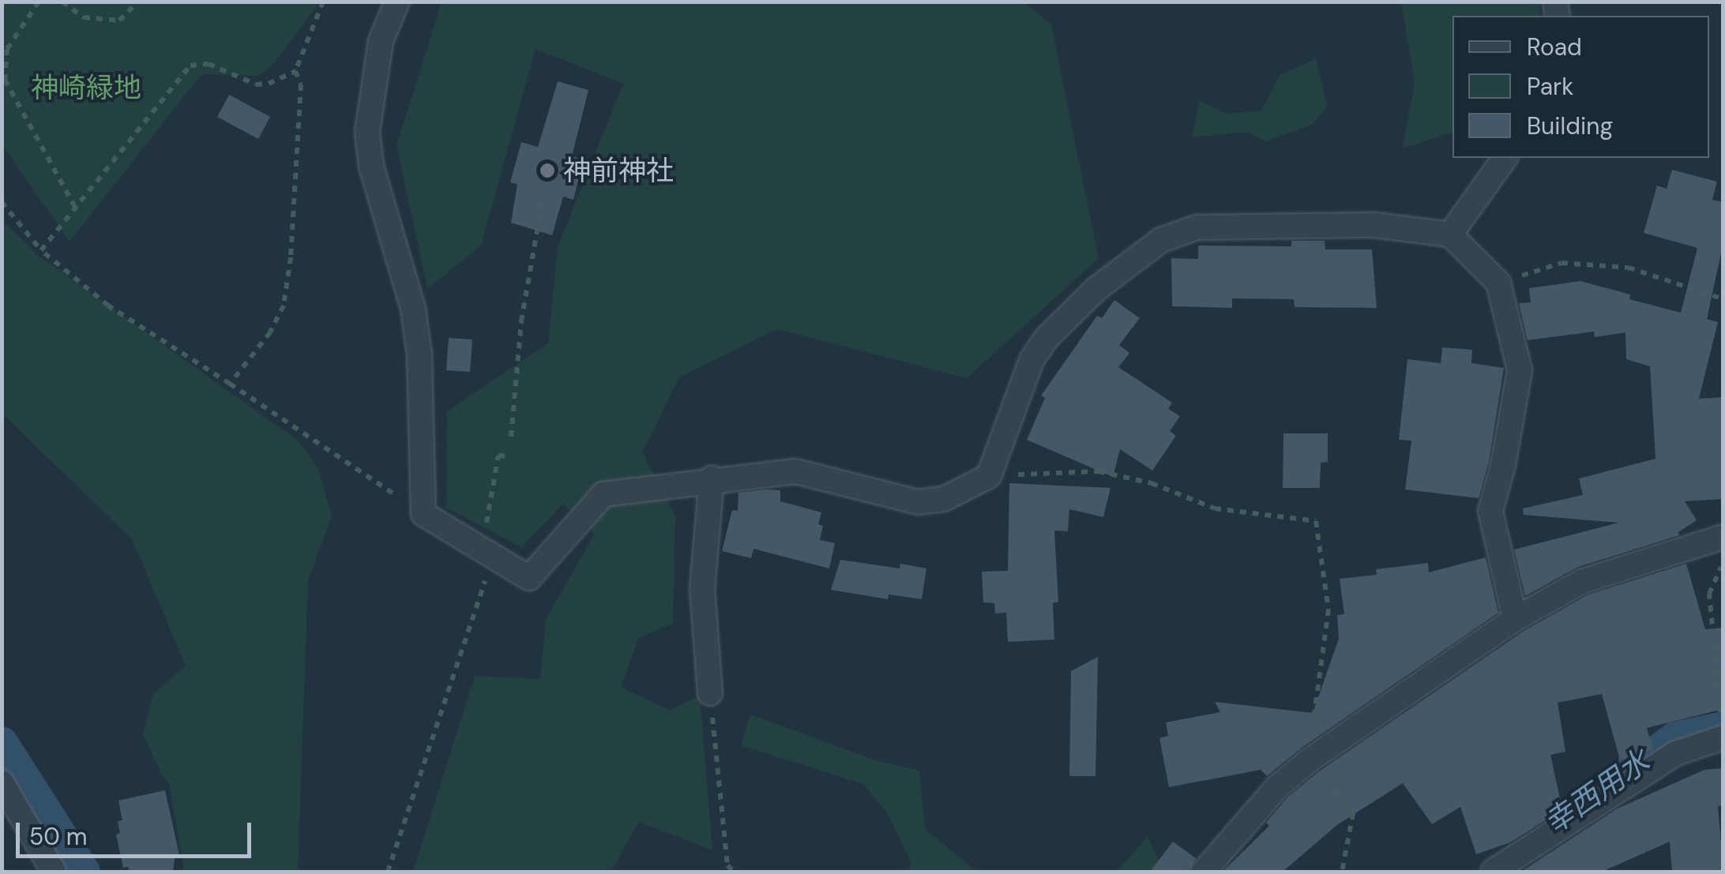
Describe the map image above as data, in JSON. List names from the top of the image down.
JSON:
{
  "water": ["幸西用水"],
  "parks": ["神崎緑地"],
  "places": ["神前神社"],
  "legend": ["Road", "Park", "Building"],
  "scale_bar": "50 m"
}
